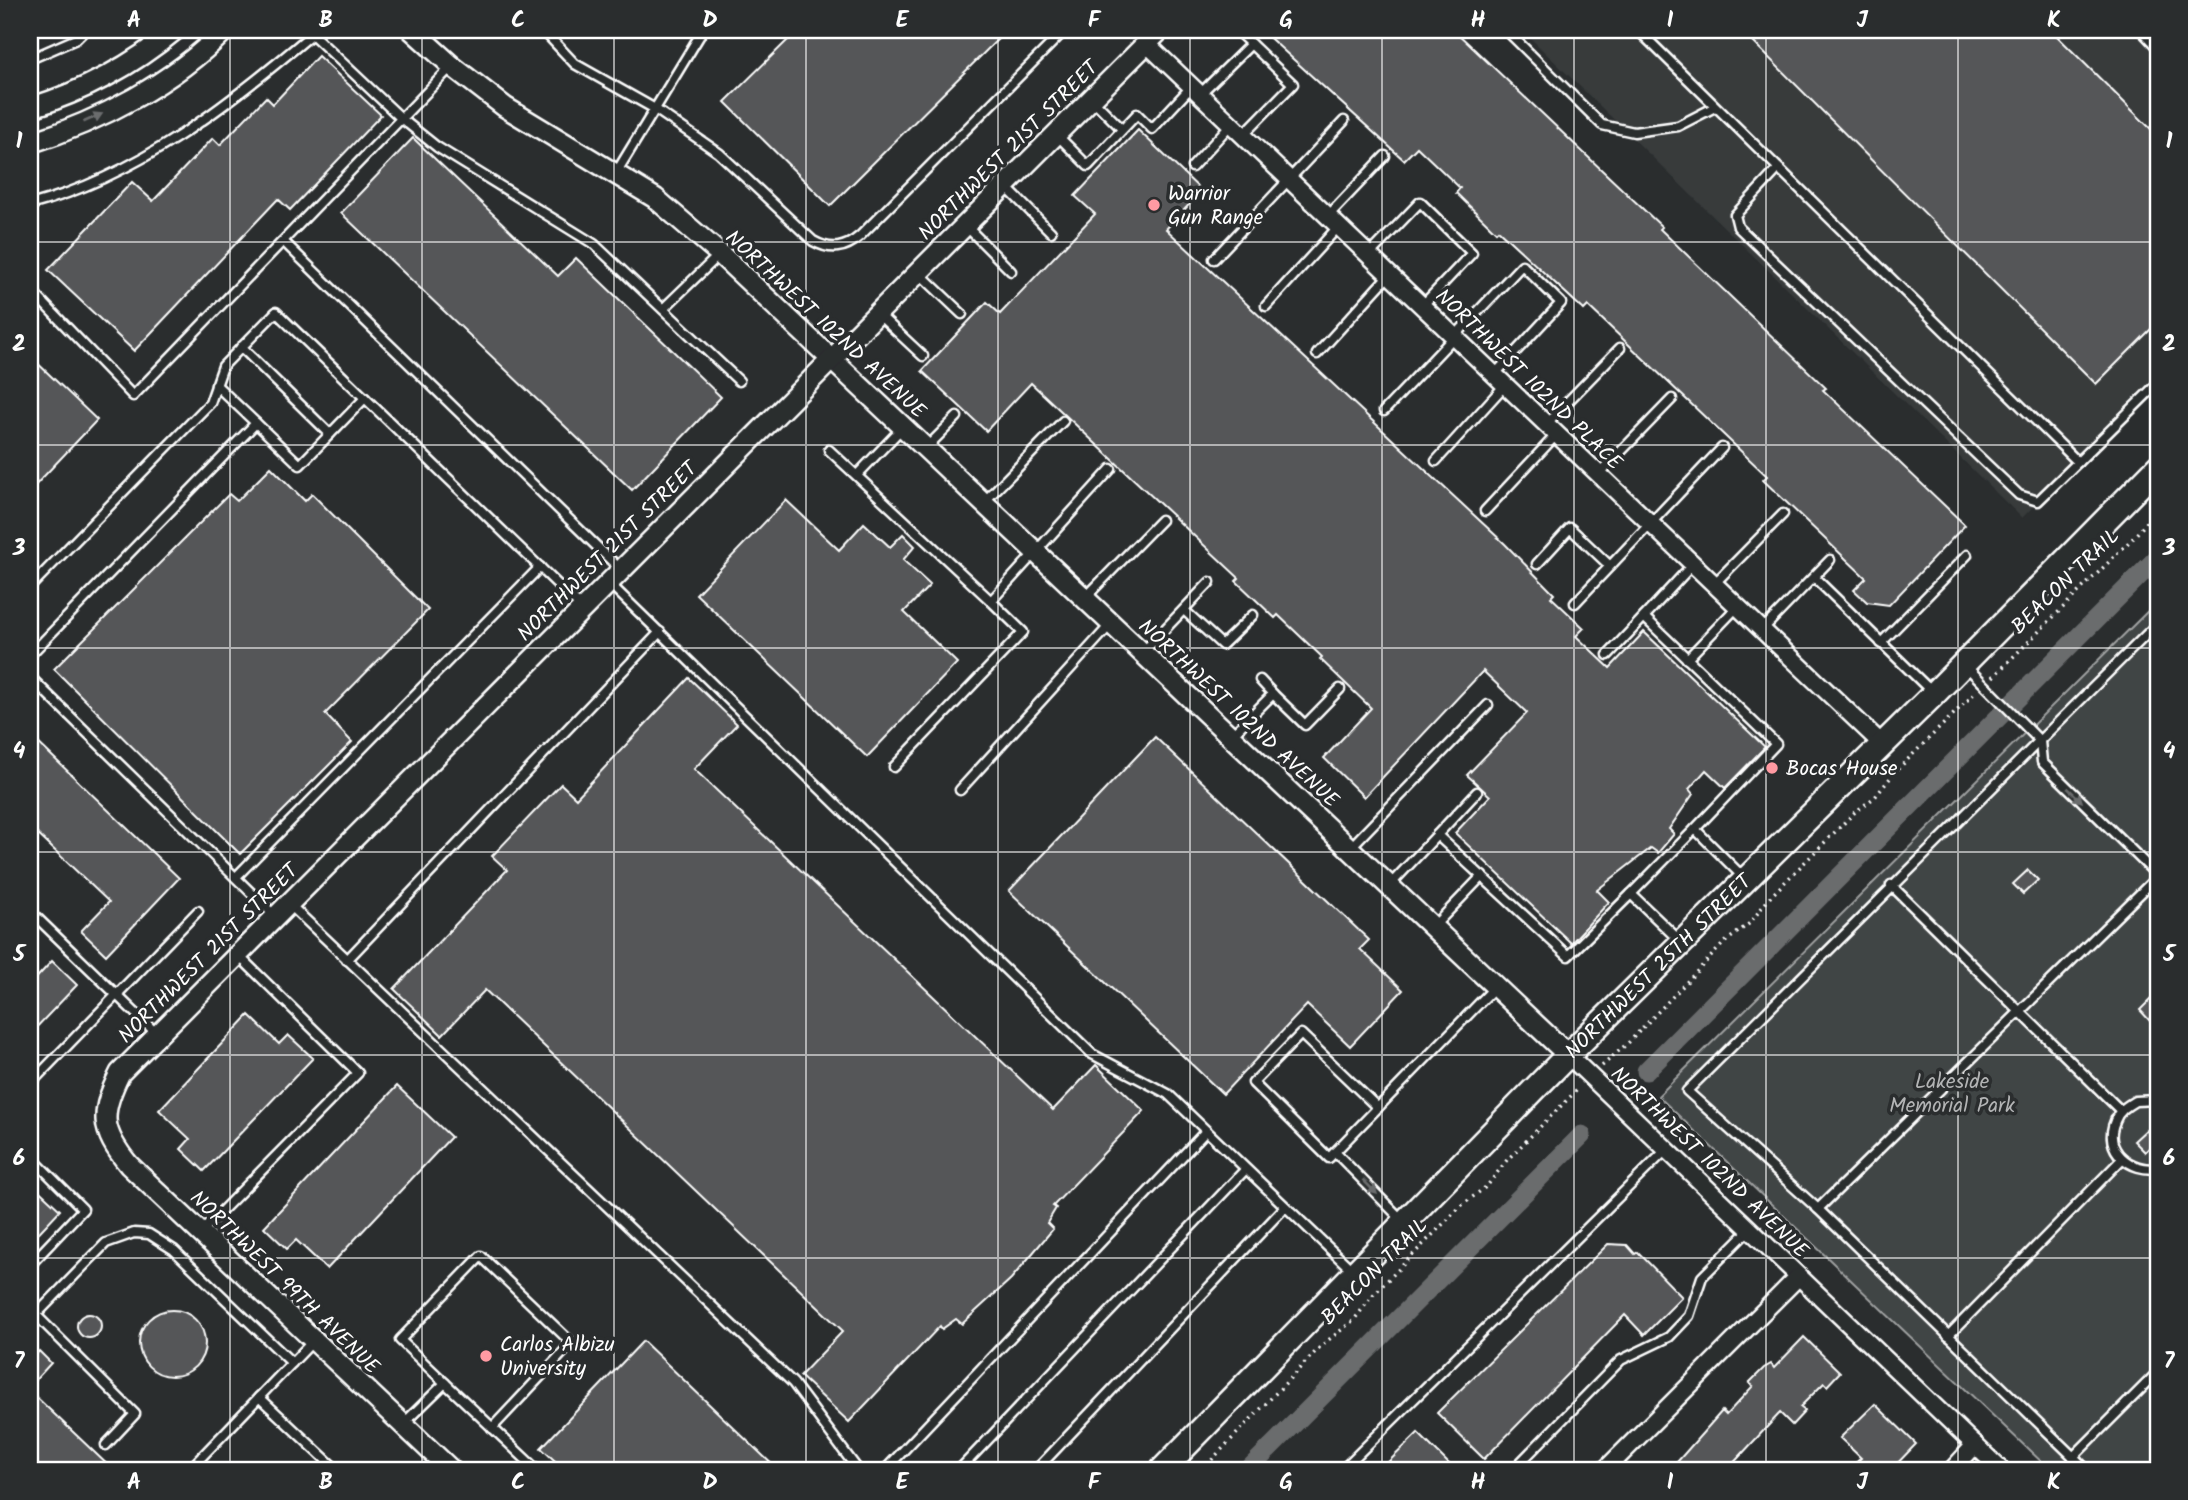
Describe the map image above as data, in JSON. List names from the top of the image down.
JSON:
{
  "streets": {
    "main road": ["NORTHWEST 25TH STREET"],
    "street": [
      "NORTHWEST 21ST STREET",
      "NORTHWEST 102ND AVENUE",
      "NORTHWEST 102ND PLACE",
      "NORTHWEST 99TH AVENUE"
    ],
    "path": ["BEACON TRAIL"]
  },
  "crossings": [
    ["NORTHWEST 21ST STREET", "NORTHWEST 102ND AVENUE"],
    ["NORTHWEST 21ST STREET", "NORTHWEST 102ND PLACE"],
    ["NORTHWEST 21ST STREET", "NORTHWEST 99TH AVENUE"],
    ["NORTHWEST 102ND AVENUE", "NORTHWEST 25TH STREET"],
    ["NORTHWEST 102ND PLACE", "NORTHWEST 25TH STREET"]
  ],
  "parks": ["Lakeside Memorial Park"],
  "places": ["Warrior Gun Range", "Bocas House", "Carlos Albizu University"],
  "grid": {
    "columns": [
      "A",
      "B",
      "C",
      "D",
      "E",
      "F",
      "G",
      "H",
      "I",
      "J",
      "K"
    ],
    "rows": [
      "1",
      "2",
      "3",
      "4",
      "5",
      "6",
      "7"
    ]
  }
}
